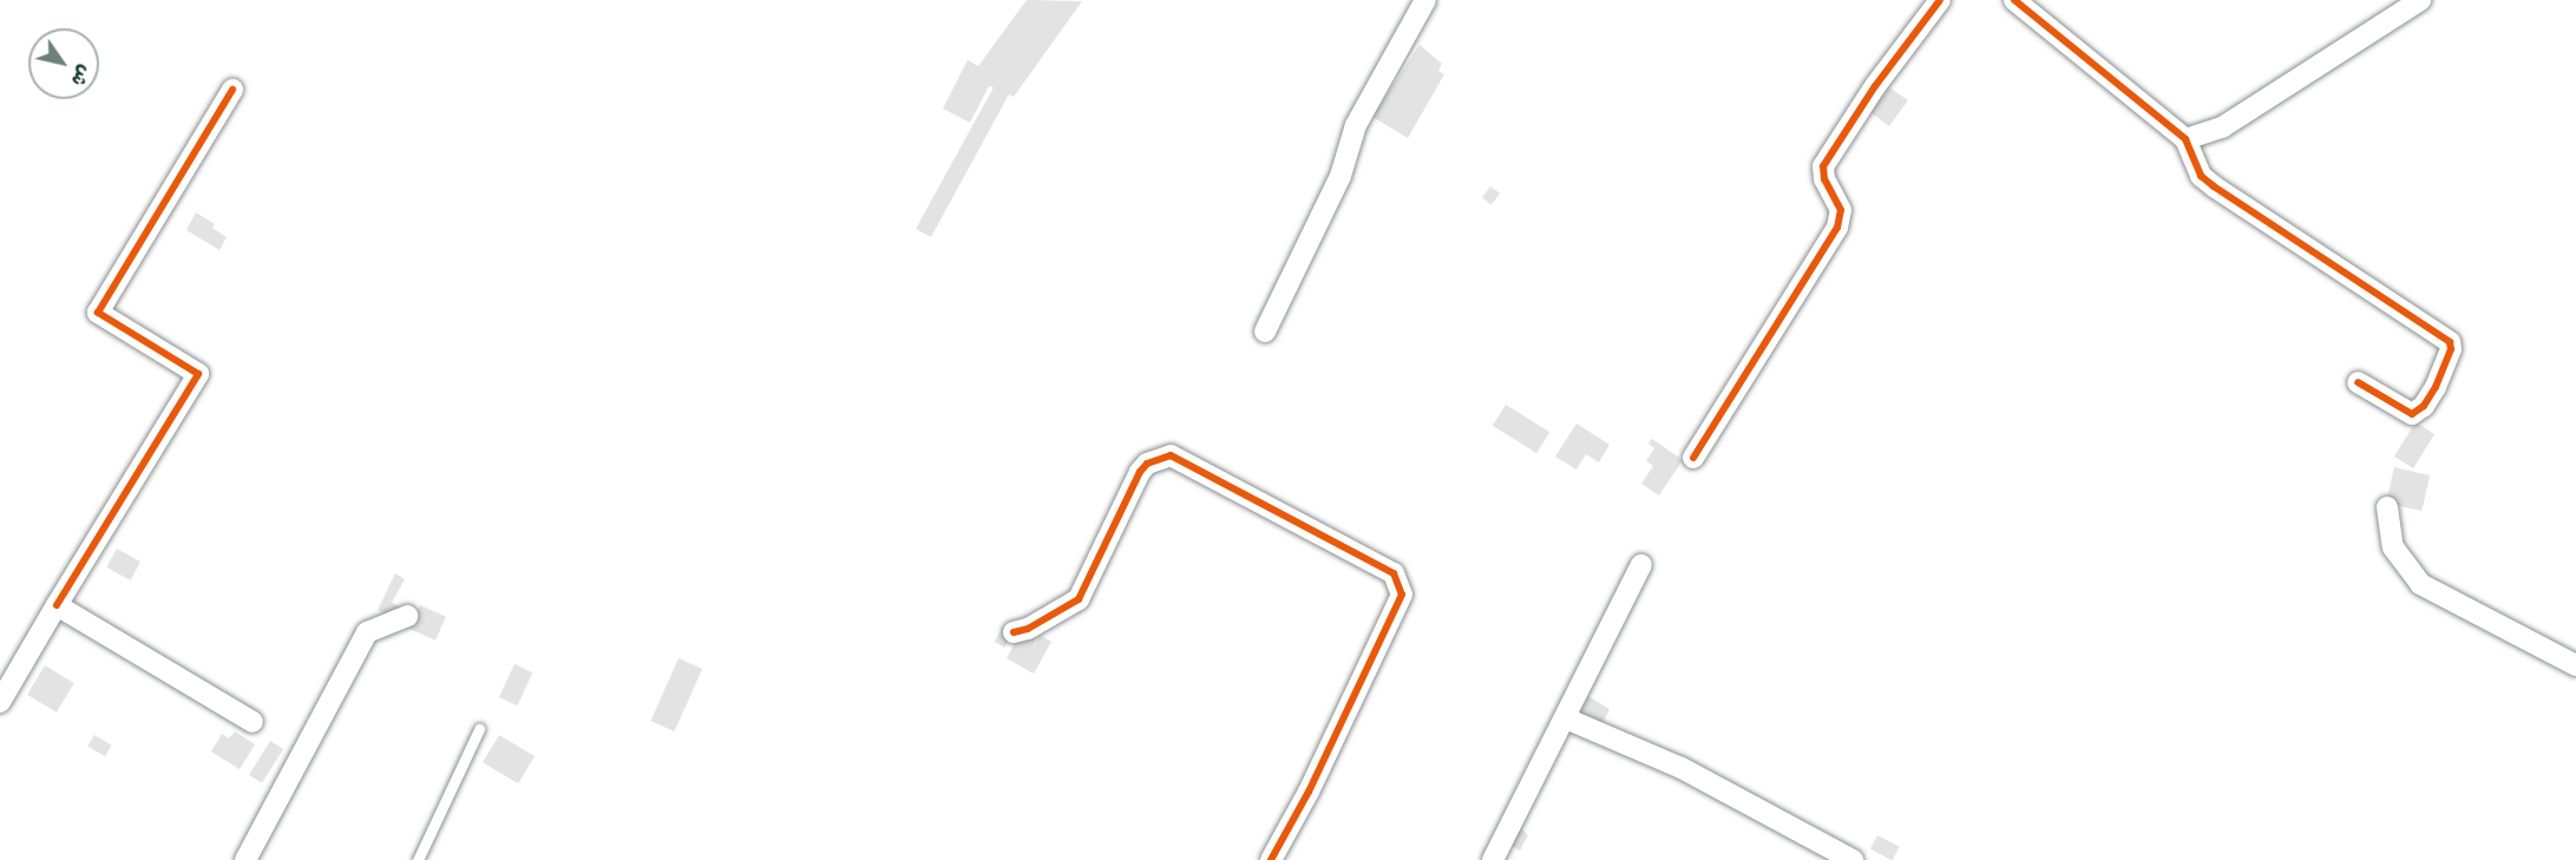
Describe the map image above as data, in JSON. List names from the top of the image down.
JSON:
{
  "north": "bottom right"
}
